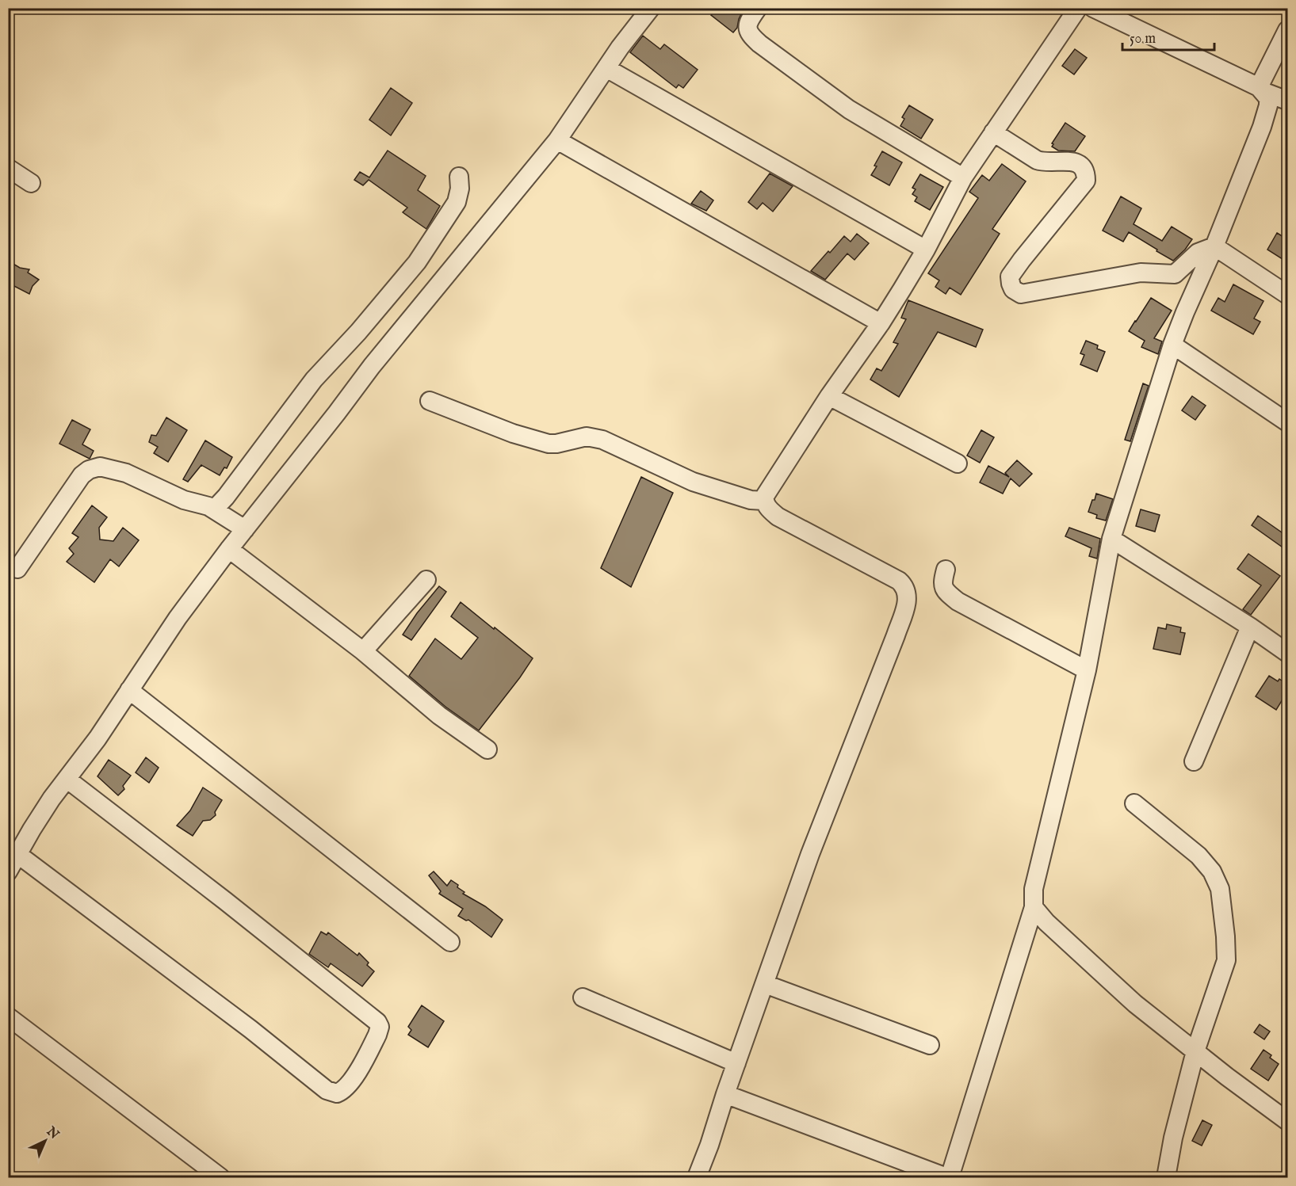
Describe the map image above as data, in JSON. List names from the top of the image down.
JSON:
{
  "scale_bar": "50 m",
  "north": "top right"
}
